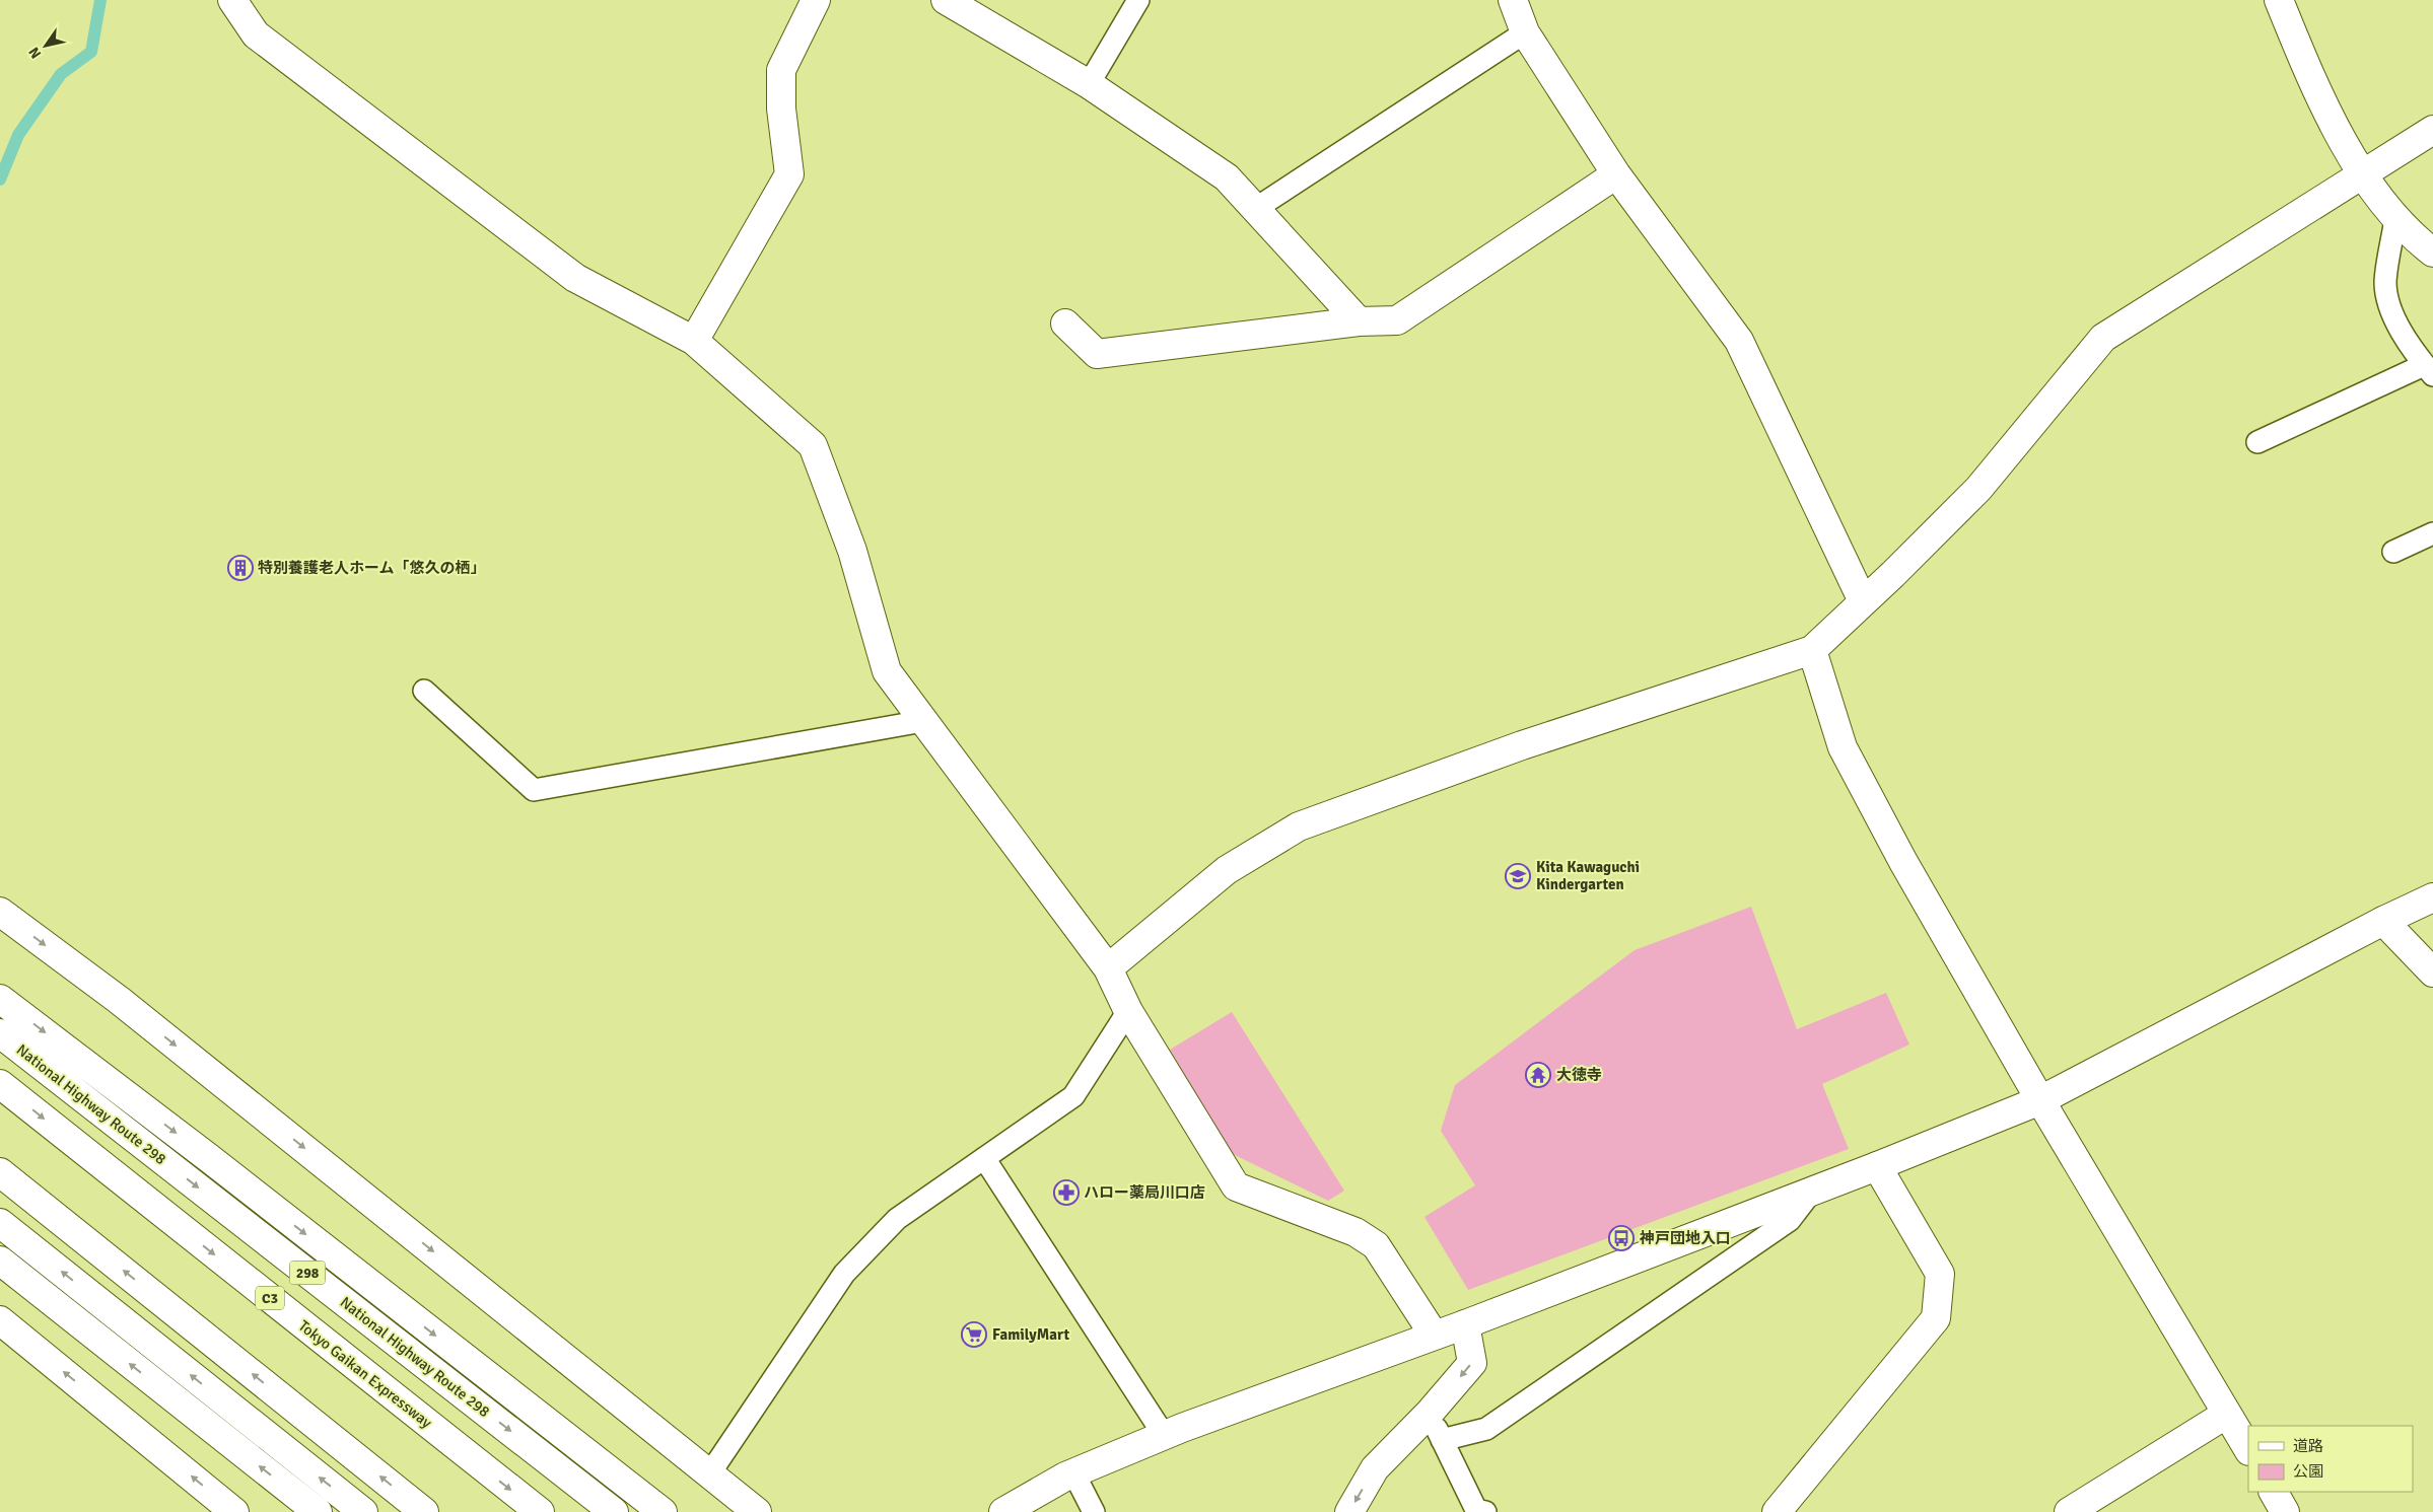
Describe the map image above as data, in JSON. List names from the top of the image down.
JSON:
{
  "streets": {
    "main road": [
      "National Highway Route 298",
      "298",
      "C3",
      "Tokyo Gaikan Expressway"
    ]
  },
  "places": {
    "building": ["特別養護老人ホーム「悠久の栖」"],
    "school or university": ["Kita Kawaguchi Kindergarten"],
    "temple": ["大徳寺"],
    "pharmacy": ["ハロー薬局川口店"],
    "bus stop": ["神戸団地入口"],
    "supermarket": ["FamilyMart"]
  },
  "legend": ["道路", "公園"],
  "north": "bottom left"
}
